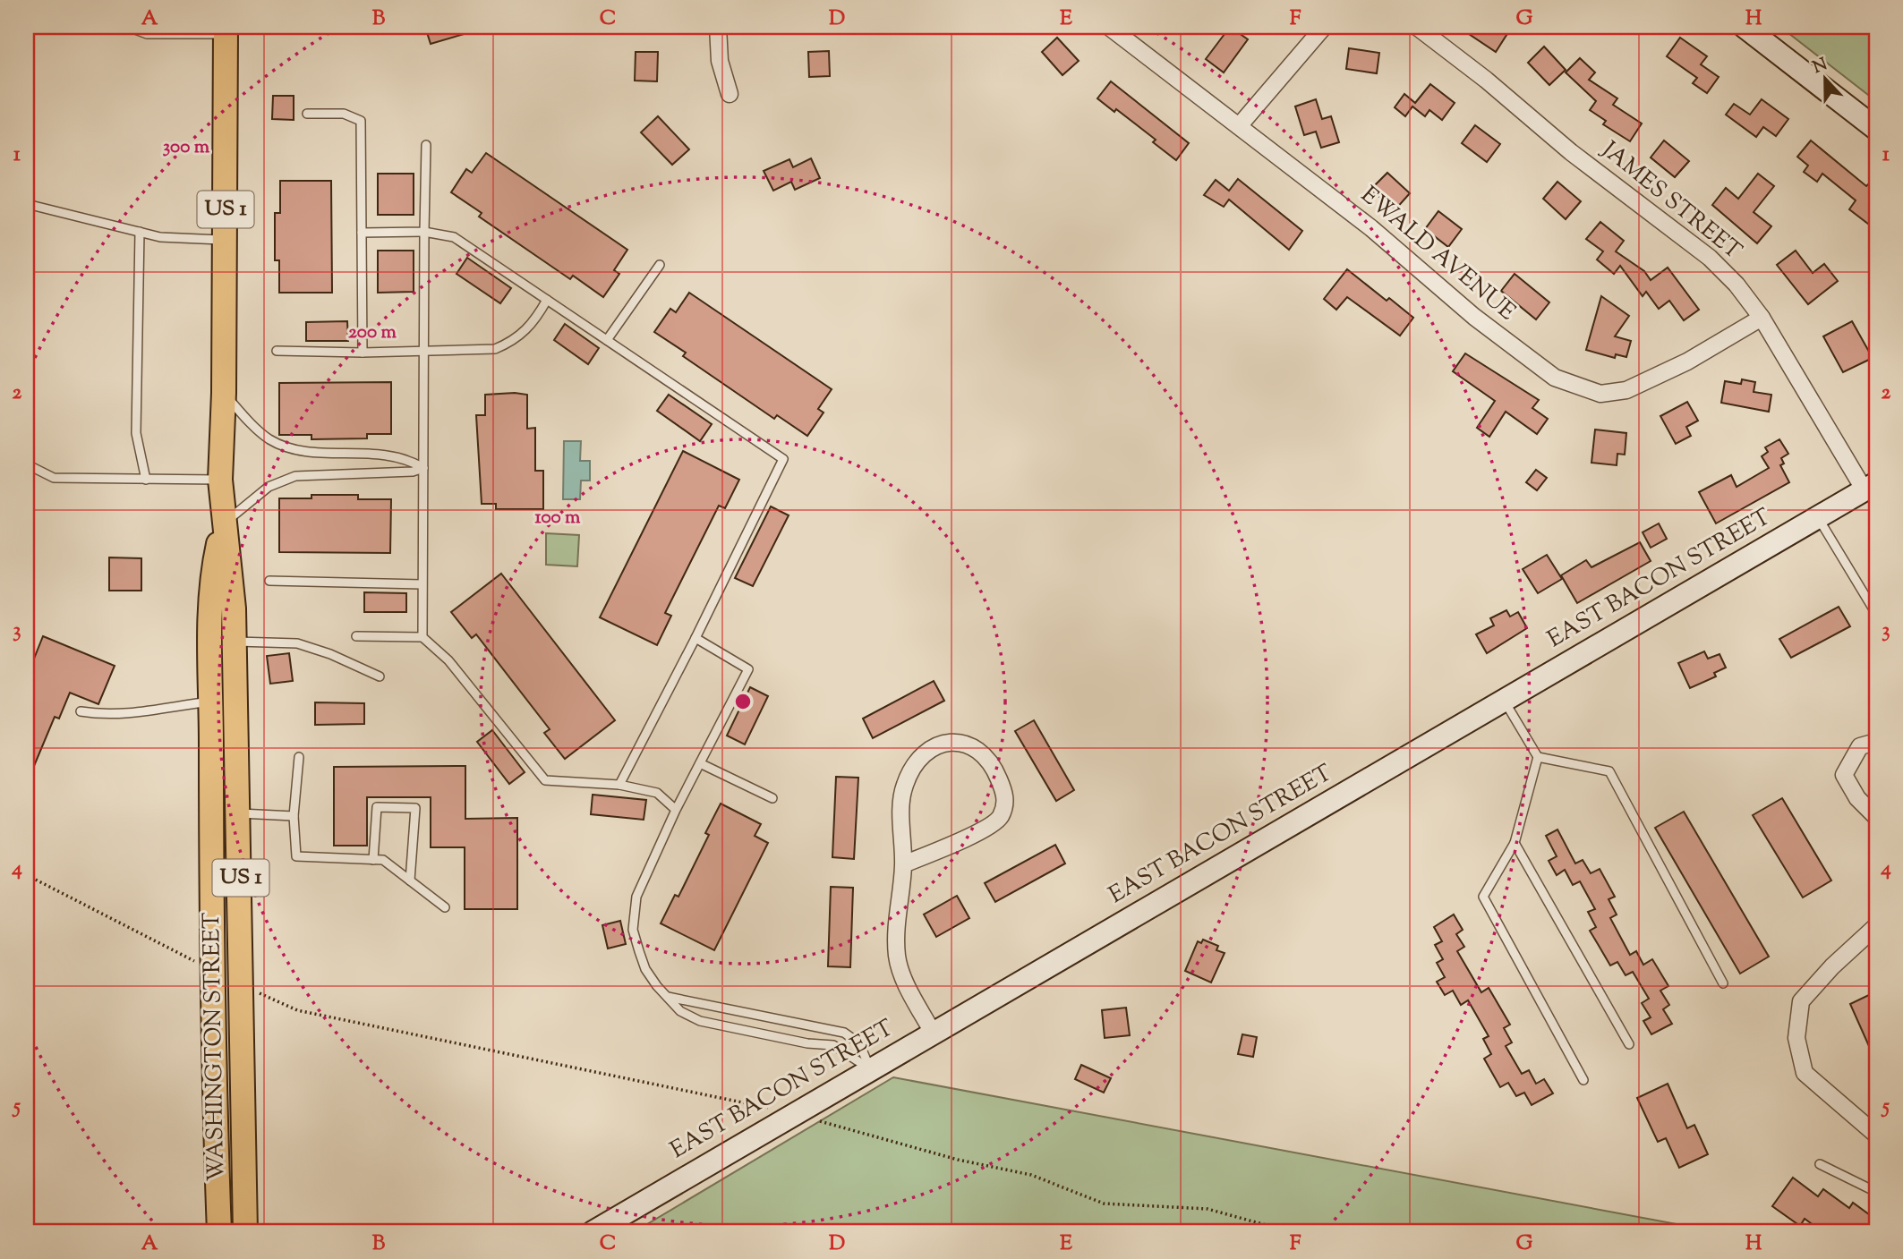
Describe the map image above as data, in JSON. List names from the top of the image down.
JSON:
{
  "streets": {
    "main road": ["US 1", "EAST BACON STREET", "WASHINGTON STREET"],
    "street": ["JAMES STREET", "EWALD AVENUE"]
  },
  "crossings": [
    ["JAMES STREET", "EWALD AVENUE"],
    ["JAMES STREET", "EAST BACON STREET"]
  ],
  "north": "top",
  "grid": {
    "columns": [
      "A",
      "B",
      "C",
      "D",
      "E",
      "F",
      "G",
      "H"
    ],
    "rows": [
      "1",
      "2",
      "3",
      "4",
      "5"
    ]
  },
  "rings": ["300 m", "200 m", "100 m"]
}
